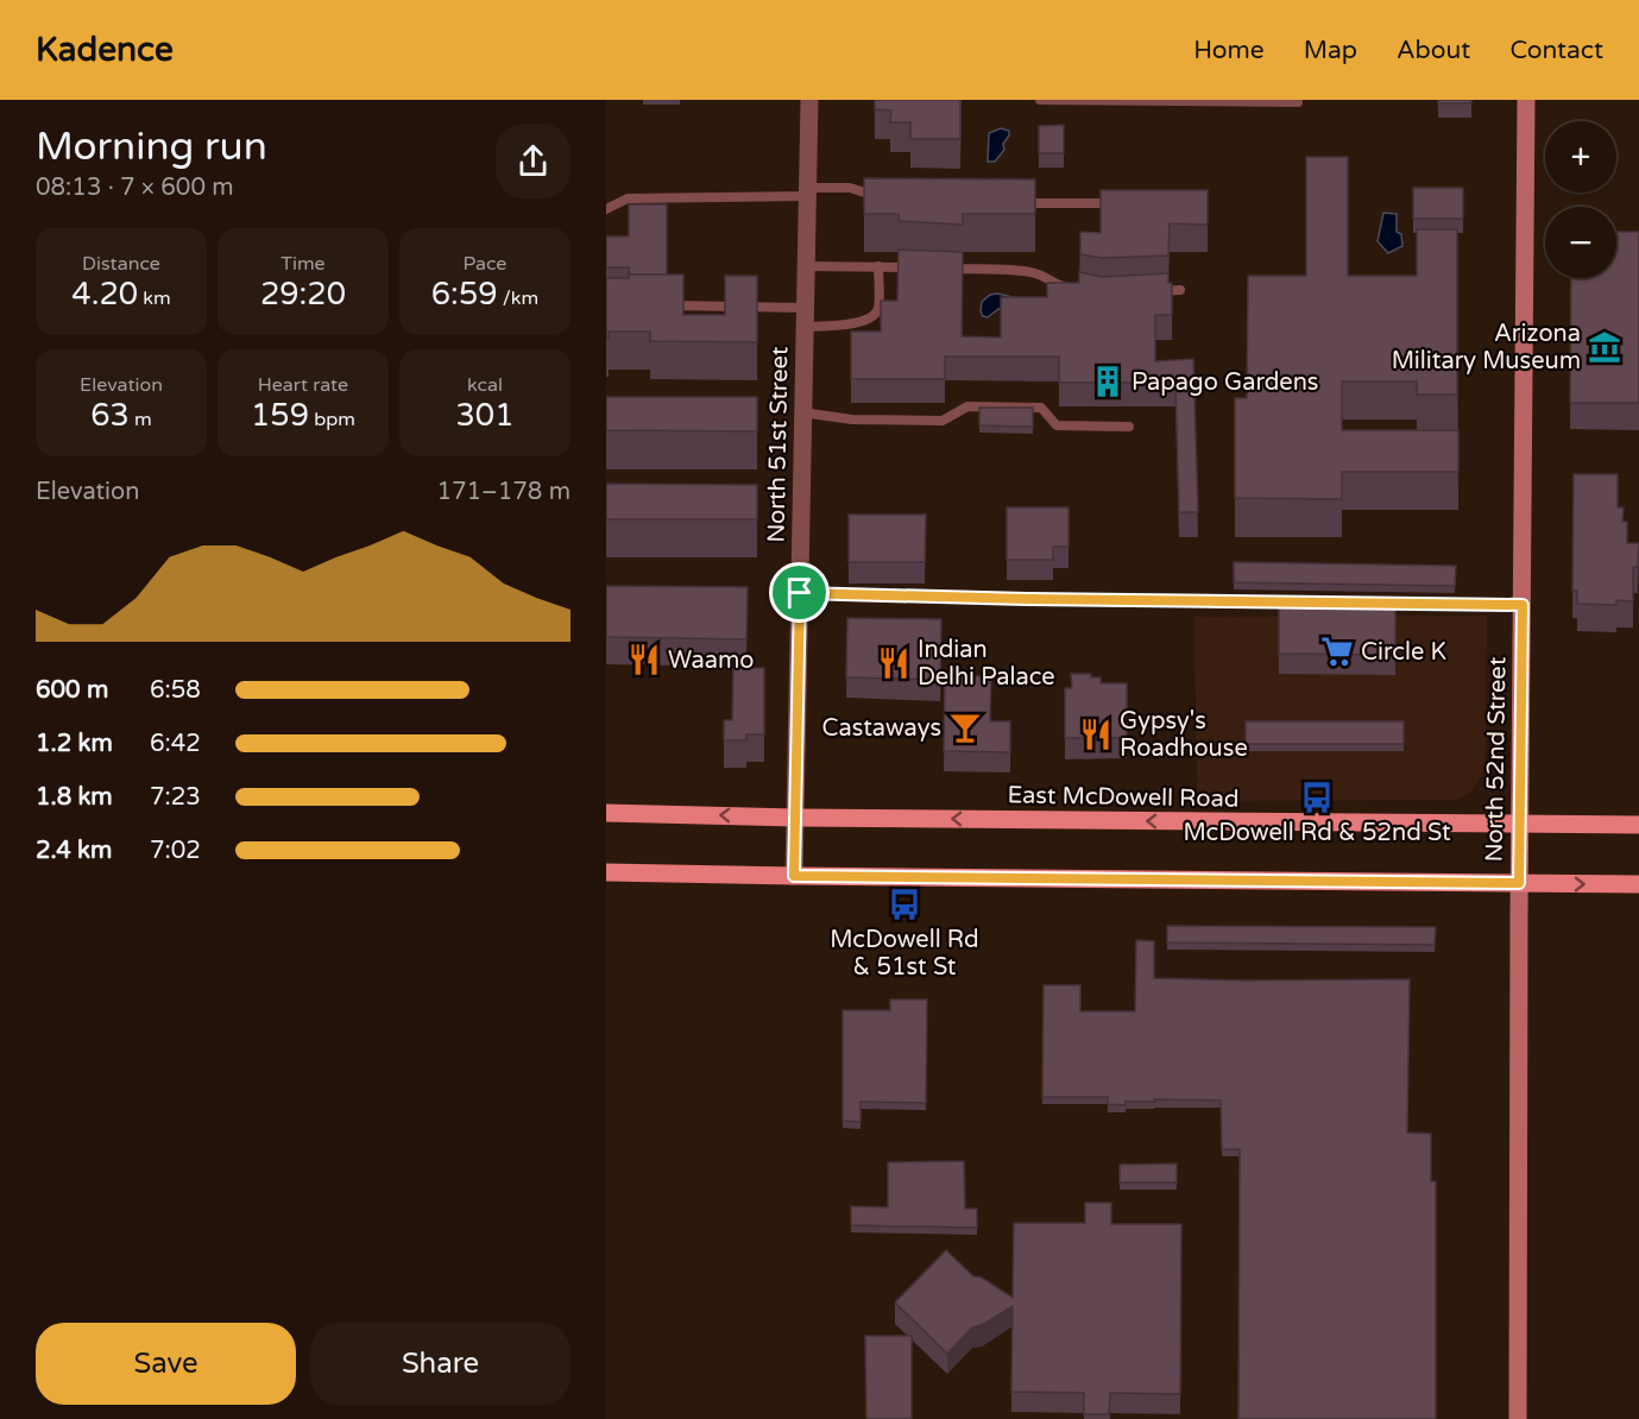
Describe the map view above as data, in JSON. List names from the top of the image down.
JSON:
{
  "streets": {
    "main road": ["North 52nd Street", "East McDowell Road"],
    "street": ["North 51st Street"]
  },
  "crossings": [
    ["North 51st Street", "East McDowell Road"],
    ["North 52nd Street", "East McDowell Road"]
  ],
  "places": {
    "museum": ["Arizona Military Museum"],
    "building": ["Papago Gardens"],
    "supermarket": ["Circle K"],
    "restaurant": ["Waamo", "Indian Delhi Palace", "Gypsy's Roadhouse"],
    "bar": ["Castaways"],
    "bus stop": ["McDowell Rd & 52nd St", "McDowell Rd & 51st St"]
  },
  "page": {
    "header": "Kadence",
    "nav": [
      "Home",
      "Map",
      "About",
      "Contact"
    ],
    "heading": ["Morning run", "08:13 · 7 × 600 m"],
    "map_buttons": ["+", "−"],
    "stats": [
      ["Distance", "4.20 km"],
      ["Time", "29:20"],
      ["Pace", "6:59 /km"],
      ["Elevation", "63 m"],
      ["Heart rate", "159 bpm"],
      ["kcal", "301"]
    ],
    "chart": ["Elevation", "171–178 m"],
    "list": [
      {
        "name": "600 m",
        "note": "6:58"
      },
      {
        "name": "1.2 km",
        "note": "6:42"
      },
      {
        "name": "1.8 km",
        "note": "7:23"
      },
      {
        "name": "2.4 km",
        "note": "7:02"
      }
    ],
    "buttons": ["Save", "Share"]
  }
}
